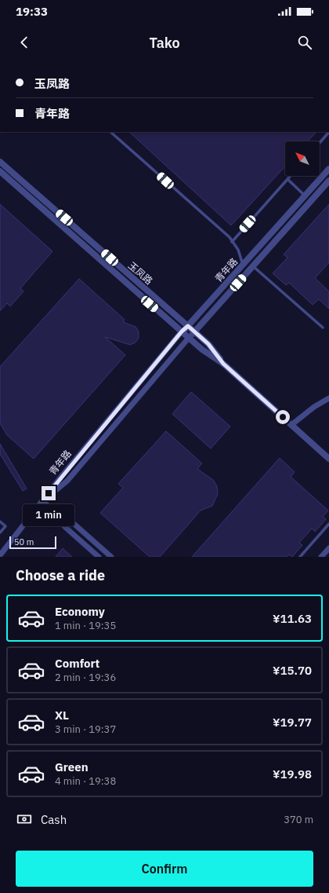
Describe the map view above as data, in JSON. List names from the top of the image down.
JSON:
{
  "streets": {
    "street": ["青年路", "玉凤路"]
  },
  "crossings": [
    ["青年路", "玉凤路"]
  ],
  "scale_bar": "50 m",
  "north": "top left",
  "page": {
    "status": "19:33",
    "header": "Tako",
    "banner": ["玉凤路", "青年路"],
    "bubble": "1 min",
    "scale": "50 m",
    "heading": "Choose a ride",
    "list": [
      {
        "name": "Economy",
        "note": "1 min · 19:35",
        "value": "¥11.63"
      },
      {
        "name": "Comfort",
        "note": "2 min · 19:36",
        "value": "¥15.70"
      },
      {
        "name": "XL",
        "note": "3 min · 19:37",
        "value": "¥19.77"
      },
      {
        "name": "Green",
        "note": "4 min · 19:38",
        "value": "¥19.98"
      }
    ],
    "pay": ["Cash", "370 m"],
    "buttons": "Confirm"
  }
}
